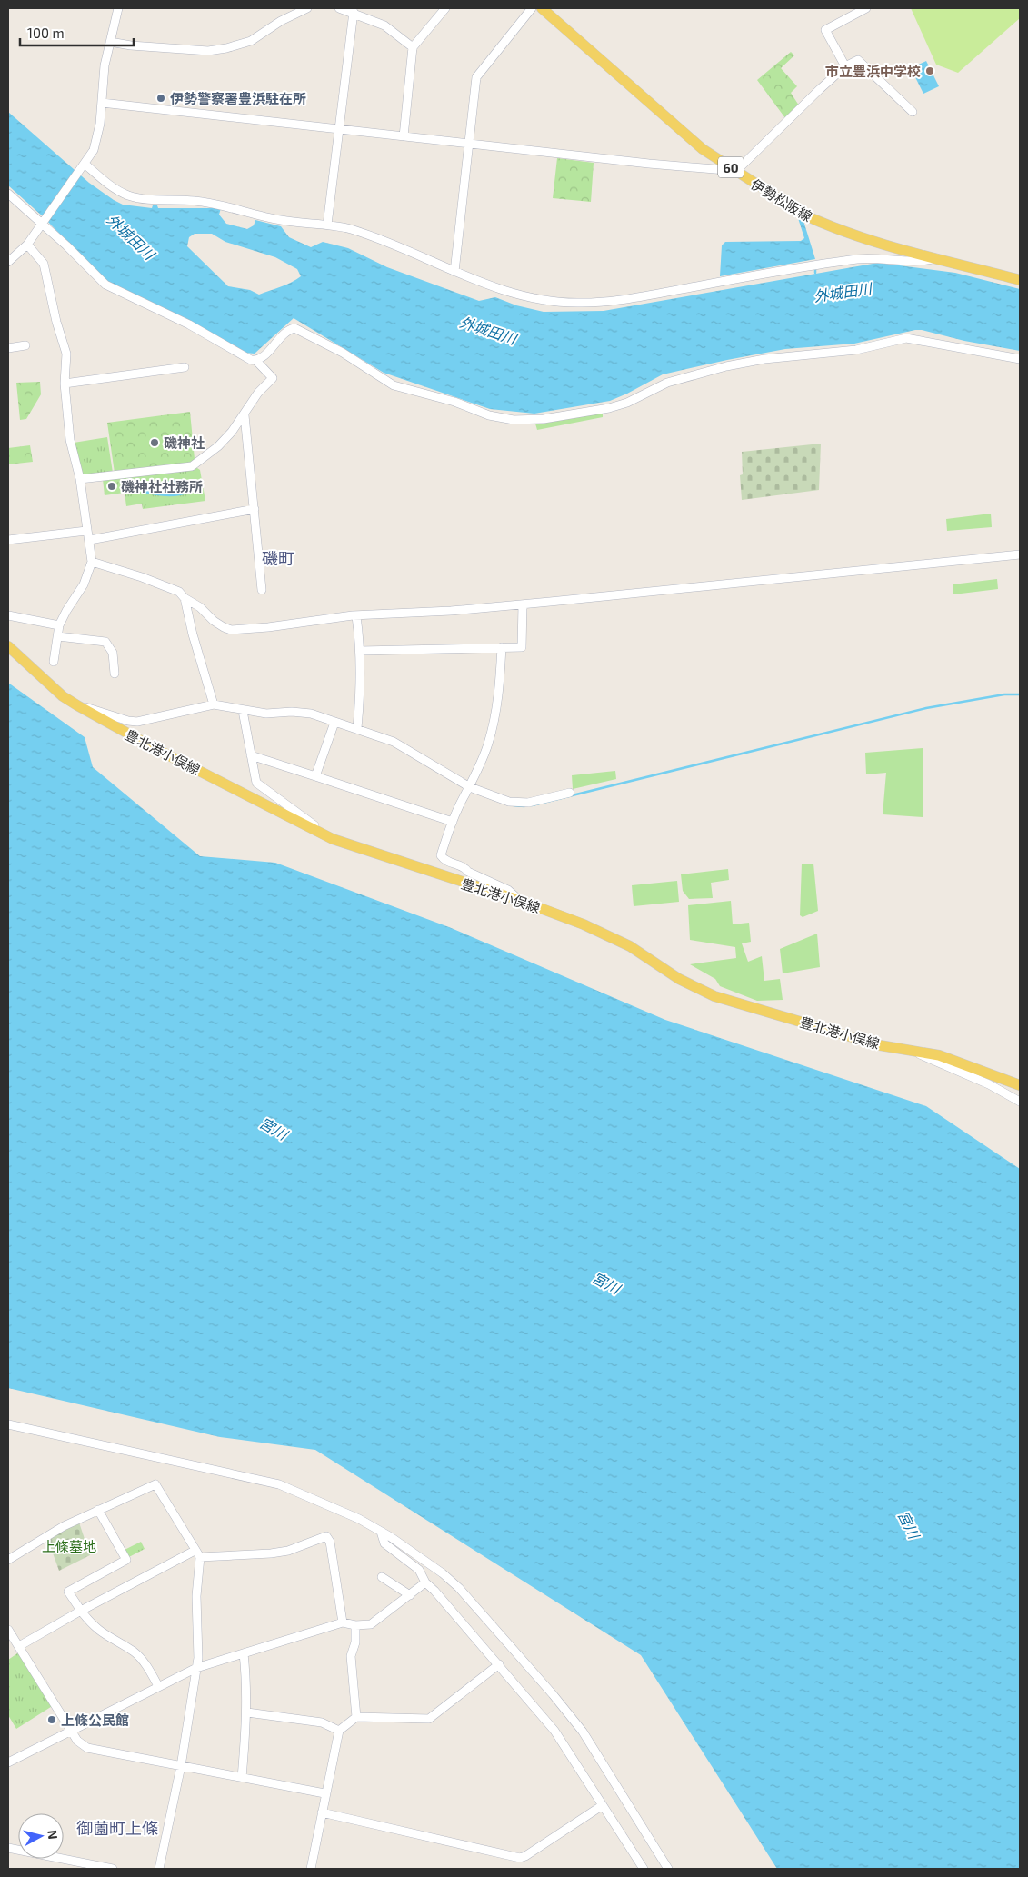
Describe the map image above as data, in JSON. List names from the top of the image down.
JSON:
{
  "streets": {
    "main road": ["60", "伊勢松阪線", "豊北港小俣線"]
  },
  "districts": ["磯町", "御薗町上條"],
  "water": ["外城田川", "宮川"],
  "parks": ["上條墓地"],
  "places": [
    "市立豊浜中学校",
    "伊勢警察署豊浜駐在所",
    "磯神社",
    "磯神社社務所",
    "上條公民館"
  ],
  "scale_bar": "100 m",
  "north": "right"
}
